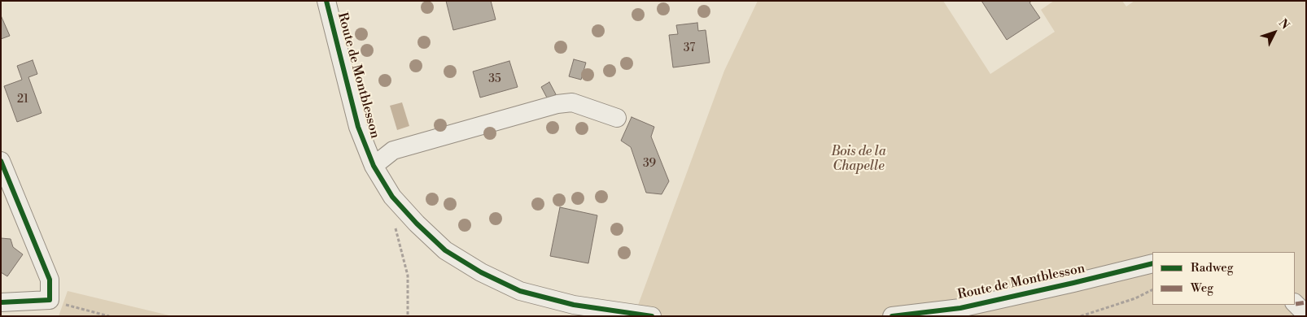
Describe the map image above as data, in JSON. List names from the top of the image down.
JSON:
{
  "streets": {
    "street": ["Route de Montblesson"]
  },
  "parks": ["Bois de la Chapelle"],
  "house_numbers": [
    "37",
    "35",
    "21",
    "39"
  ],
  "legend": ["Radweg", "Weg"],
  "north": "top right"
}
